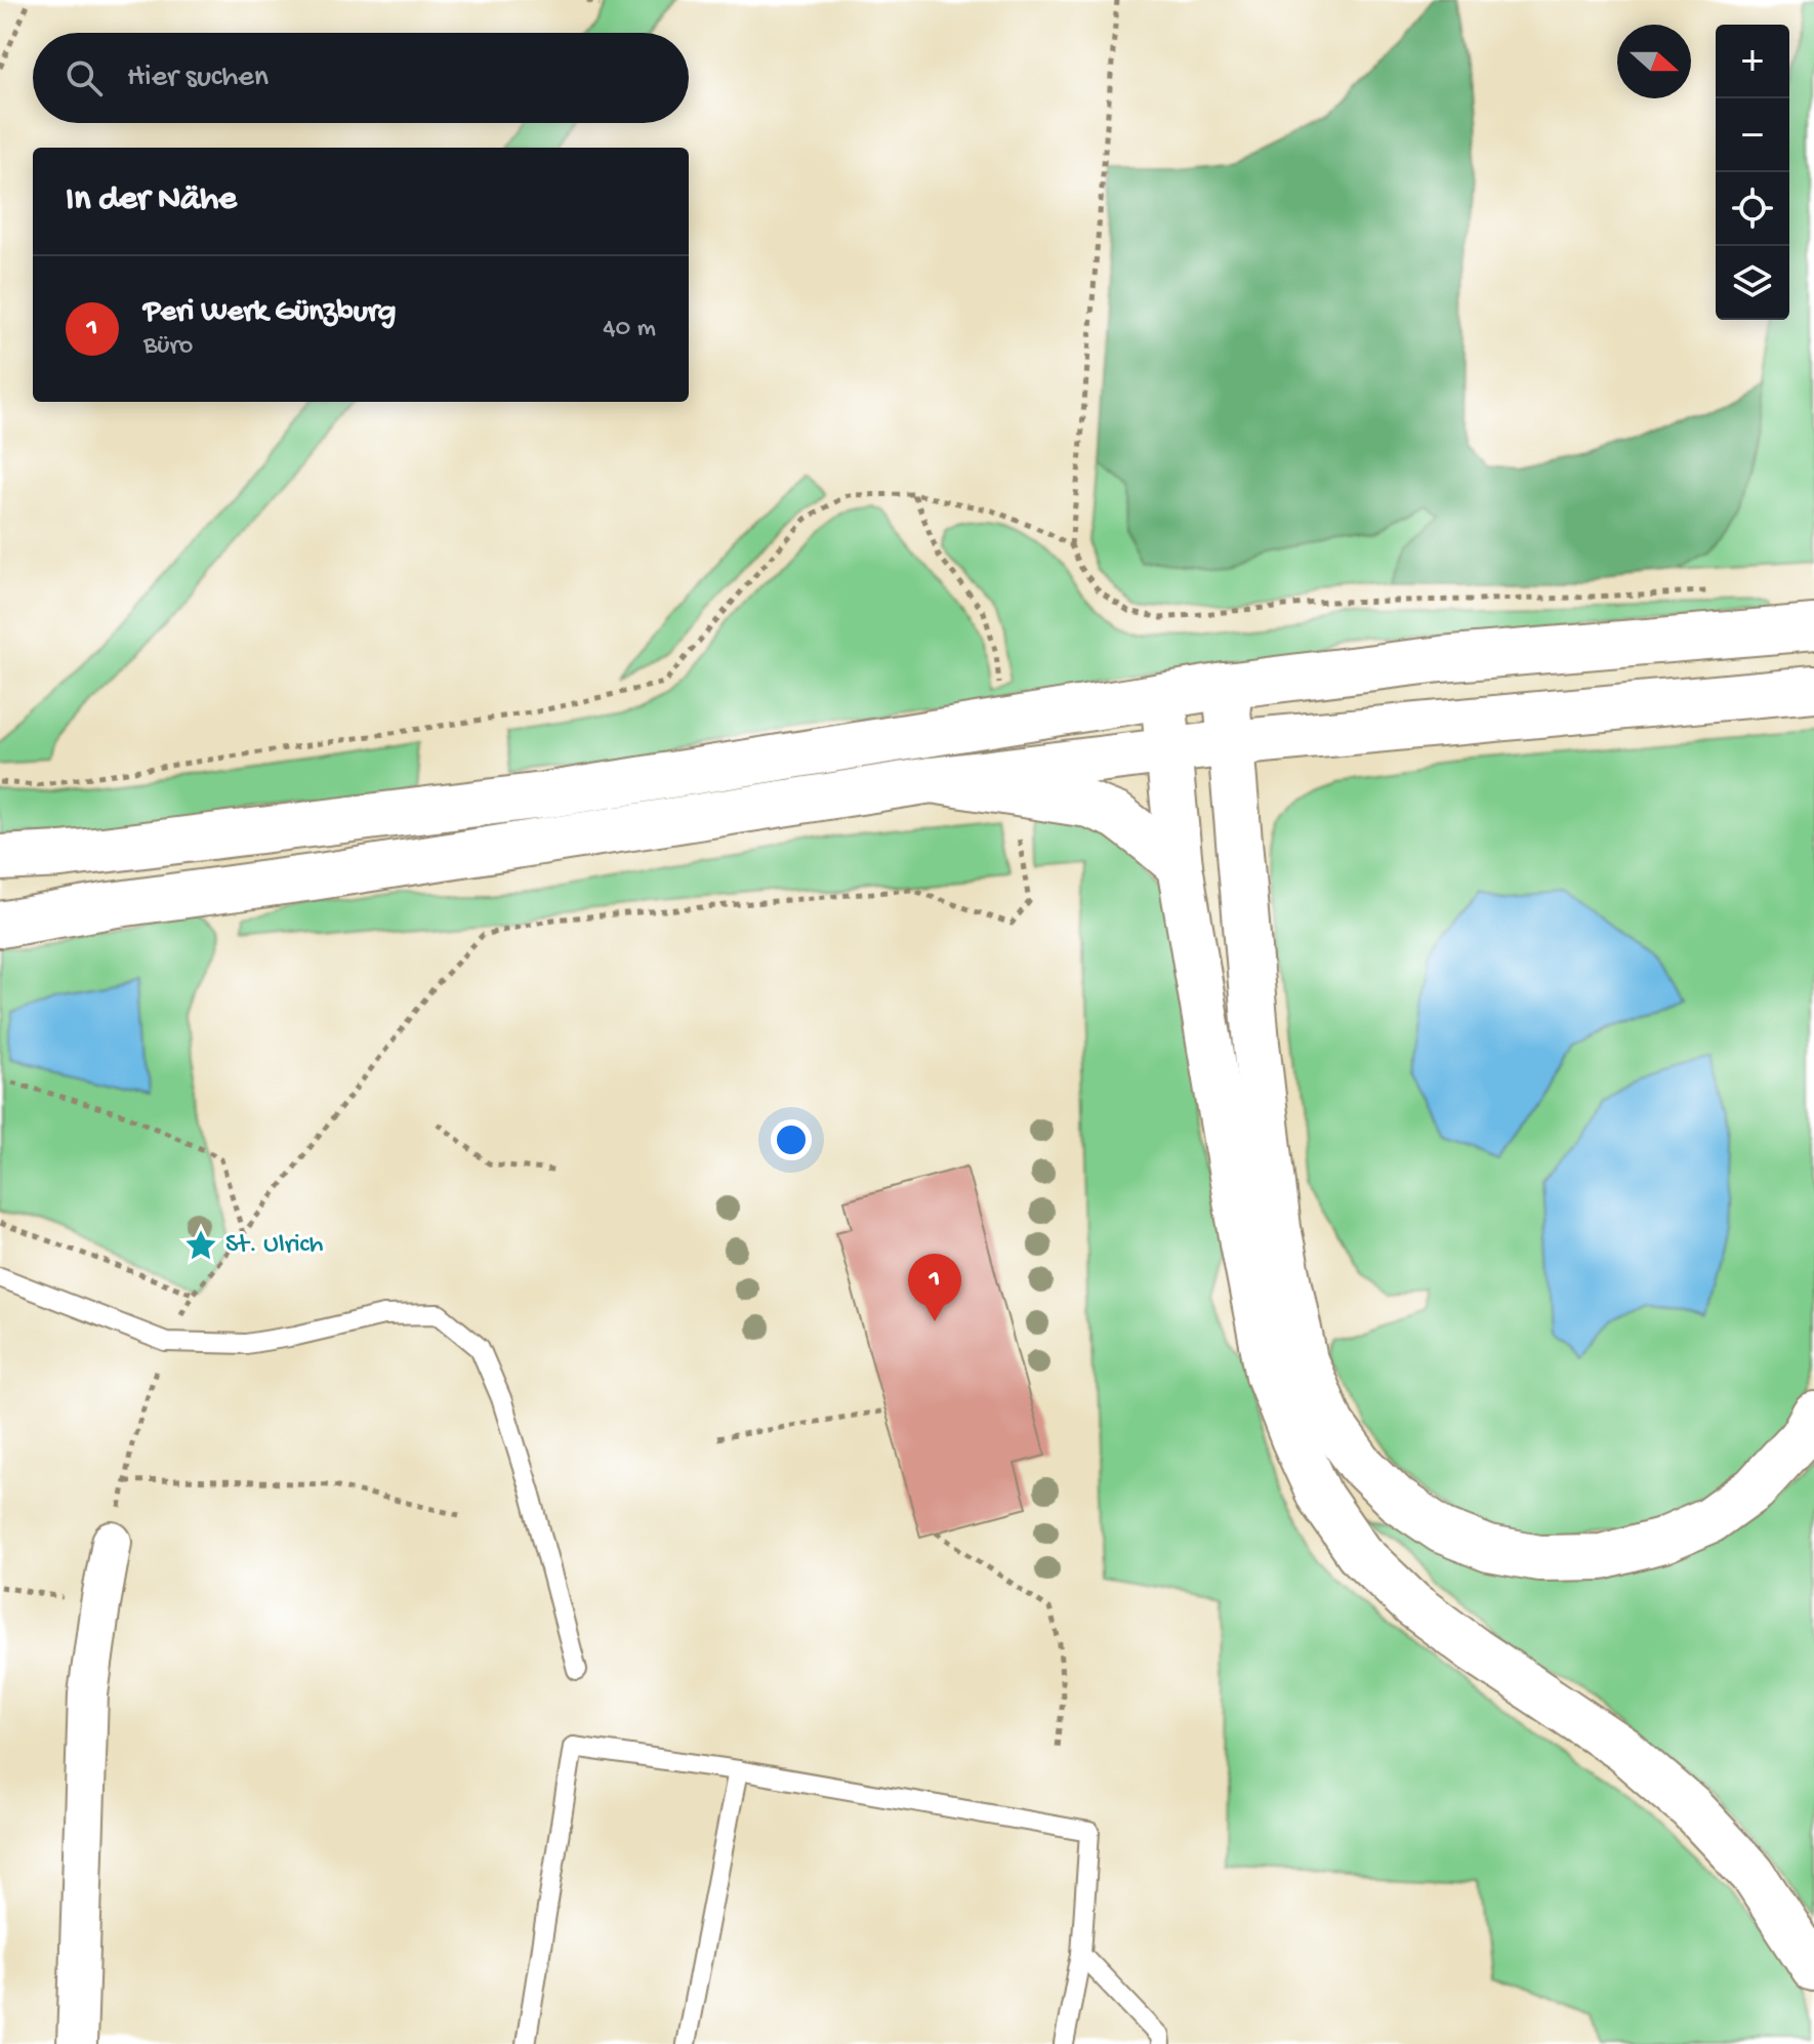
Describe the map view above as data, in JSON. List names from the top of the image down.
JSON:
{
  "places": {
    "place": ["St. Ulrich"]
  },
  "north": "right",
  "page": {
    "map_buttons": ["+", "−"],
    "search": "Hier suchen",
    "heading": "In der Nähe",
    "list": [
      {
        "mark": "1",
        "name": "Peri Werk Günzburg",
        "note": "Büro",
        "value": "40 m"
      }
    ],
    "pins": "1"
  }
}
